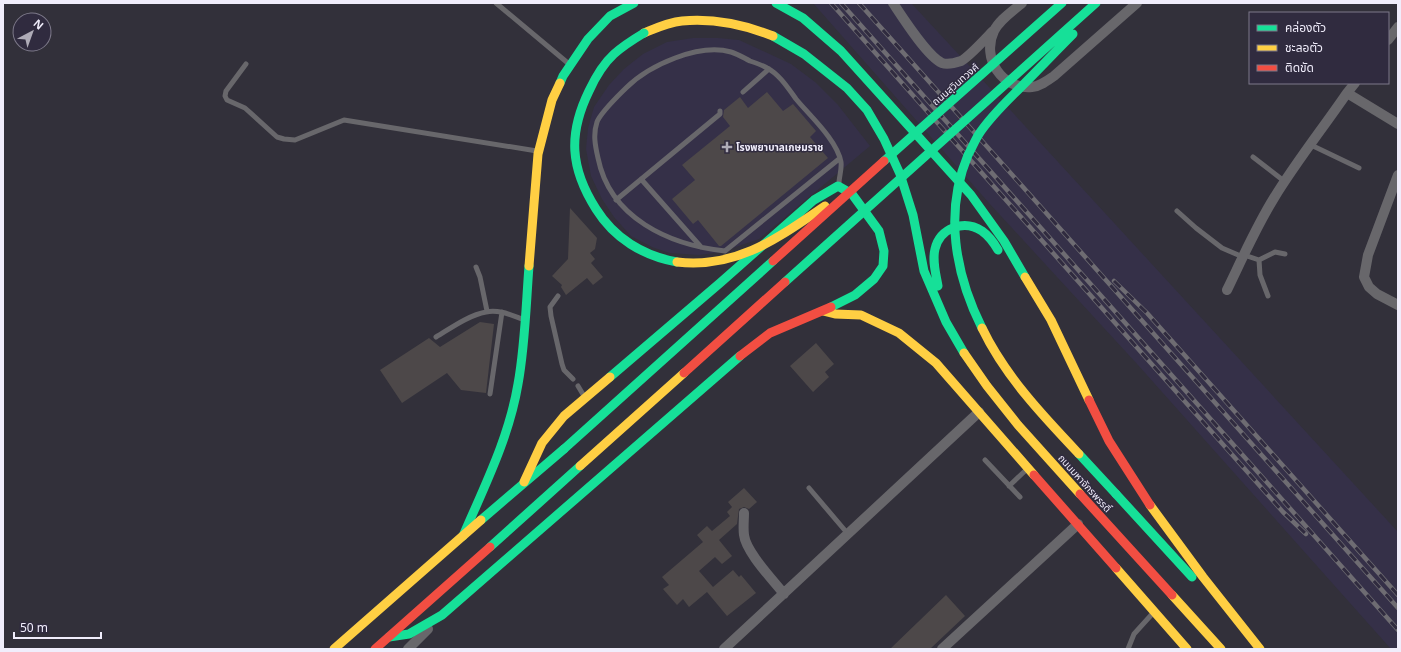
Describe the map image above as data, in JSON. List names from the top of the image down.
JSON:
{
  "streets": {
    "main road": ["ถนนสุวินทวงศ์", "ถนนมหาจักรพรรดิ์"]
  },
  "places": {
    "health": ["โรงพยาบาลเกษมราช"]
  },
  "legend": ["คล่องตัว", "ชะลอตัว", "ติดขัด"],
  "scale_bar": "50 m",
  "north": "top right"
}
